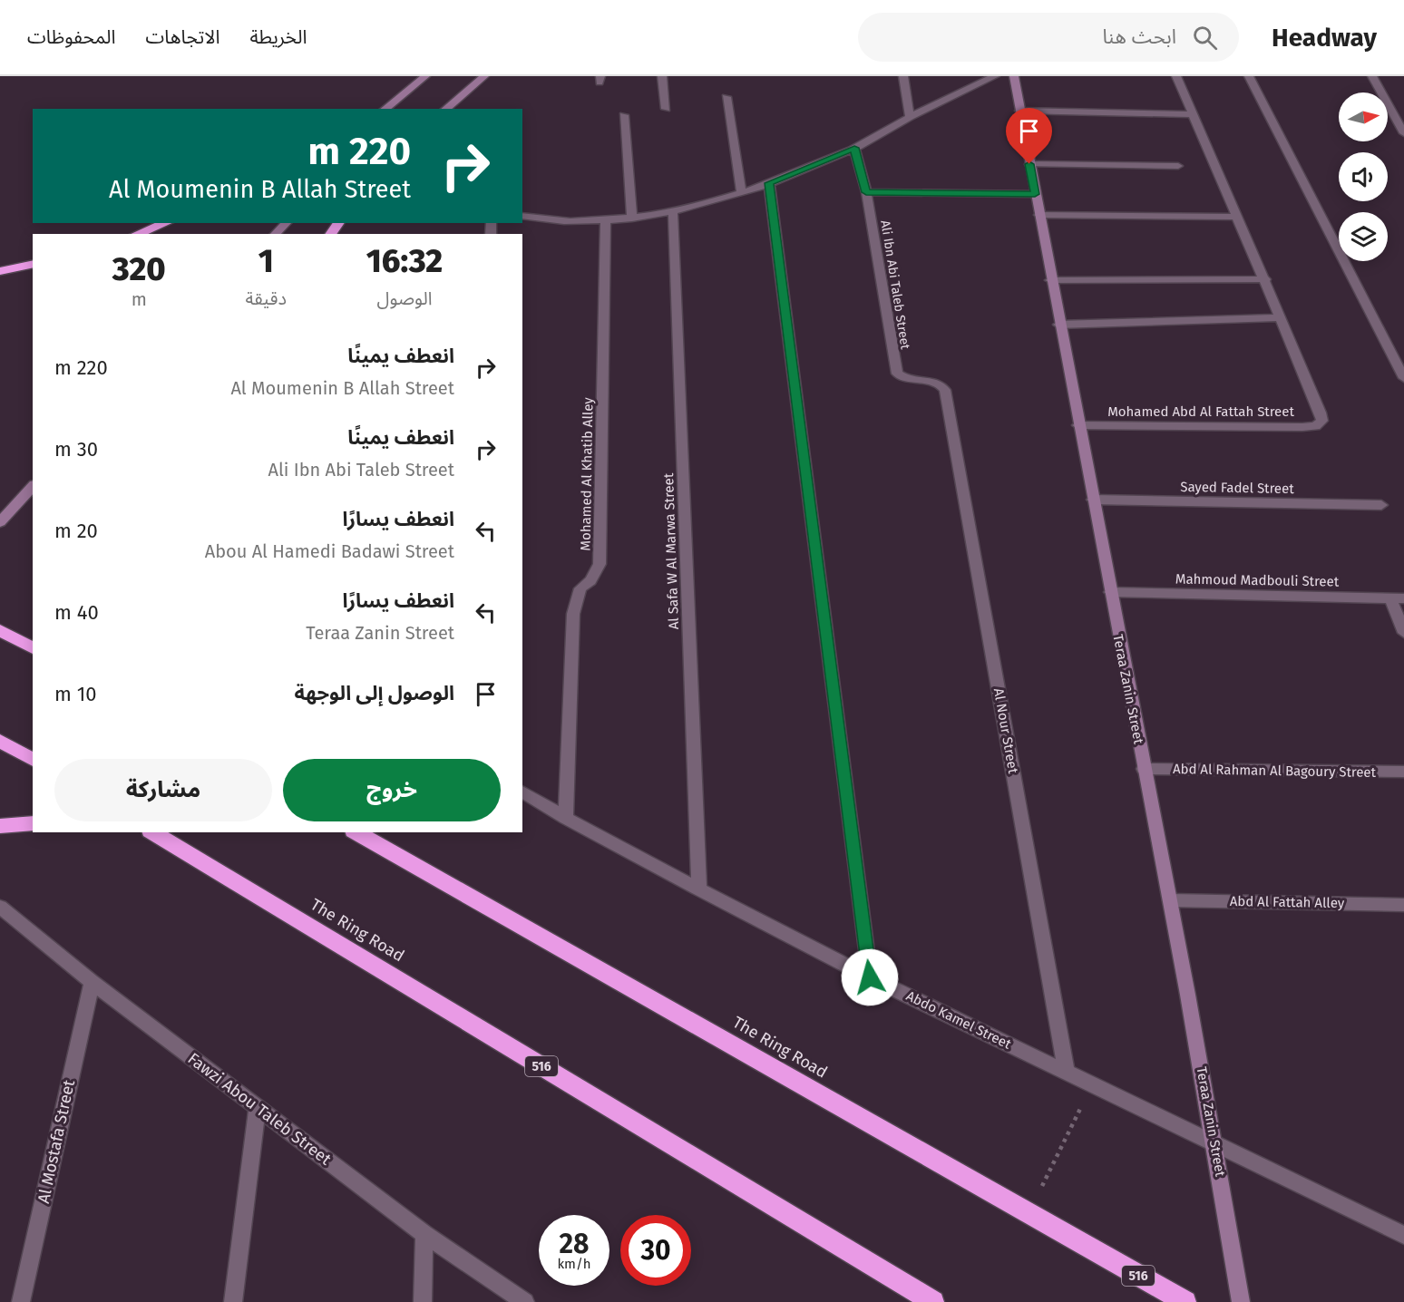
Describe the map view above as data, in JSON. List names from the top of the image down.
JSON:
{
  "streets": {
    "highway": ["The Ring Road", "516"],
    "street": [
      "Ali Ibn Abi Taleb Street",
      "Mohamed Abd Al Fattah Street",
      "Mohamed Al Khatib Alley",
      "Sayed Fadel Street",
      "Al Safa W Al Marwa Street",
      "Mahmoud Madbouli Street",
      "Teraa Zanin Street",
      "Al Nour Street",
      "Abd Al Rahman Al Bagoury Street",
      "Abd Al Fattah Alley",
      "Abdo Kamel Street",
      "Fawzi Abou Taleb Street",
      "Al Mostafa Street"
    ]
  },
  "crossings": [
    ["Ali Ibn Abi Taleb Street", "Al Nour Street"],
    ["Mohamed Abd Al Fattah Street", "Teraa Zanin Street"],
    ["Mohamed Al Khatib Alley", "Abdo Kamel Street"],
    ["Sayed Fadel Street", "Teraa Zanin Street"],
    ["Al Safa W Al Marwa Street", "Abdo Kamel Street"],
    ["Mahmoud Madbouli Street", "Teraa Zanin Street"],
    ["Teraa Zanin Street", "Abd Al Rahman Al Bagoury Street"],
    ["Teraa Zanin Street", "Abd Al Fattah Alley"],
    ["Teraa Zanin Street", "Abdo Kamel Street"],
    ["Al Nour Street", "Abdo Kamel Street"],
    ["Fawzi Abou Taleb Street", "Al Mostafa Street"]
  ],
  "north": "right",
  "page": {
    "header": "Headway",
    "search": "ابحث هنا",
    "nav": ["الخريطة", "الاتجاهات", "المحفوظات"],
    "turn": ["220 m", "Al Moumenin B Allah Street"],
    "eta": [
      "16:32",
      "الوصول",
      "1",
      "دقيقة",
      "320",
      "m"
    ],
    "list": [
      {
        "name": "انعطف يمينًا",
        "note": "Al Moumenin B Allah Street",
        "value": "220 m"
      },
      {
        "name": "انعطف يمينًا",
        "note": "Ali Ibn Abi Taleb Street",
        "value": "30 m"
      },
      {
        "name": "انعطف يسارًا",
        "note": "Abou Al Hamedi Badawi Street",
        "value": "20 m"
      },
      {
        "name": "انعطف يسارًا",
        "note": "Teraa Zanin Street",
        "value": "40 m"
      },
      {
        "name": "الوصول إلى الوجهة",
        "value": "10 m"
      }
    ],
    "buttons": ["خروج", "مشاركة"],
    "speed": "28 km/h",
    "limit": "30"
  }
}
